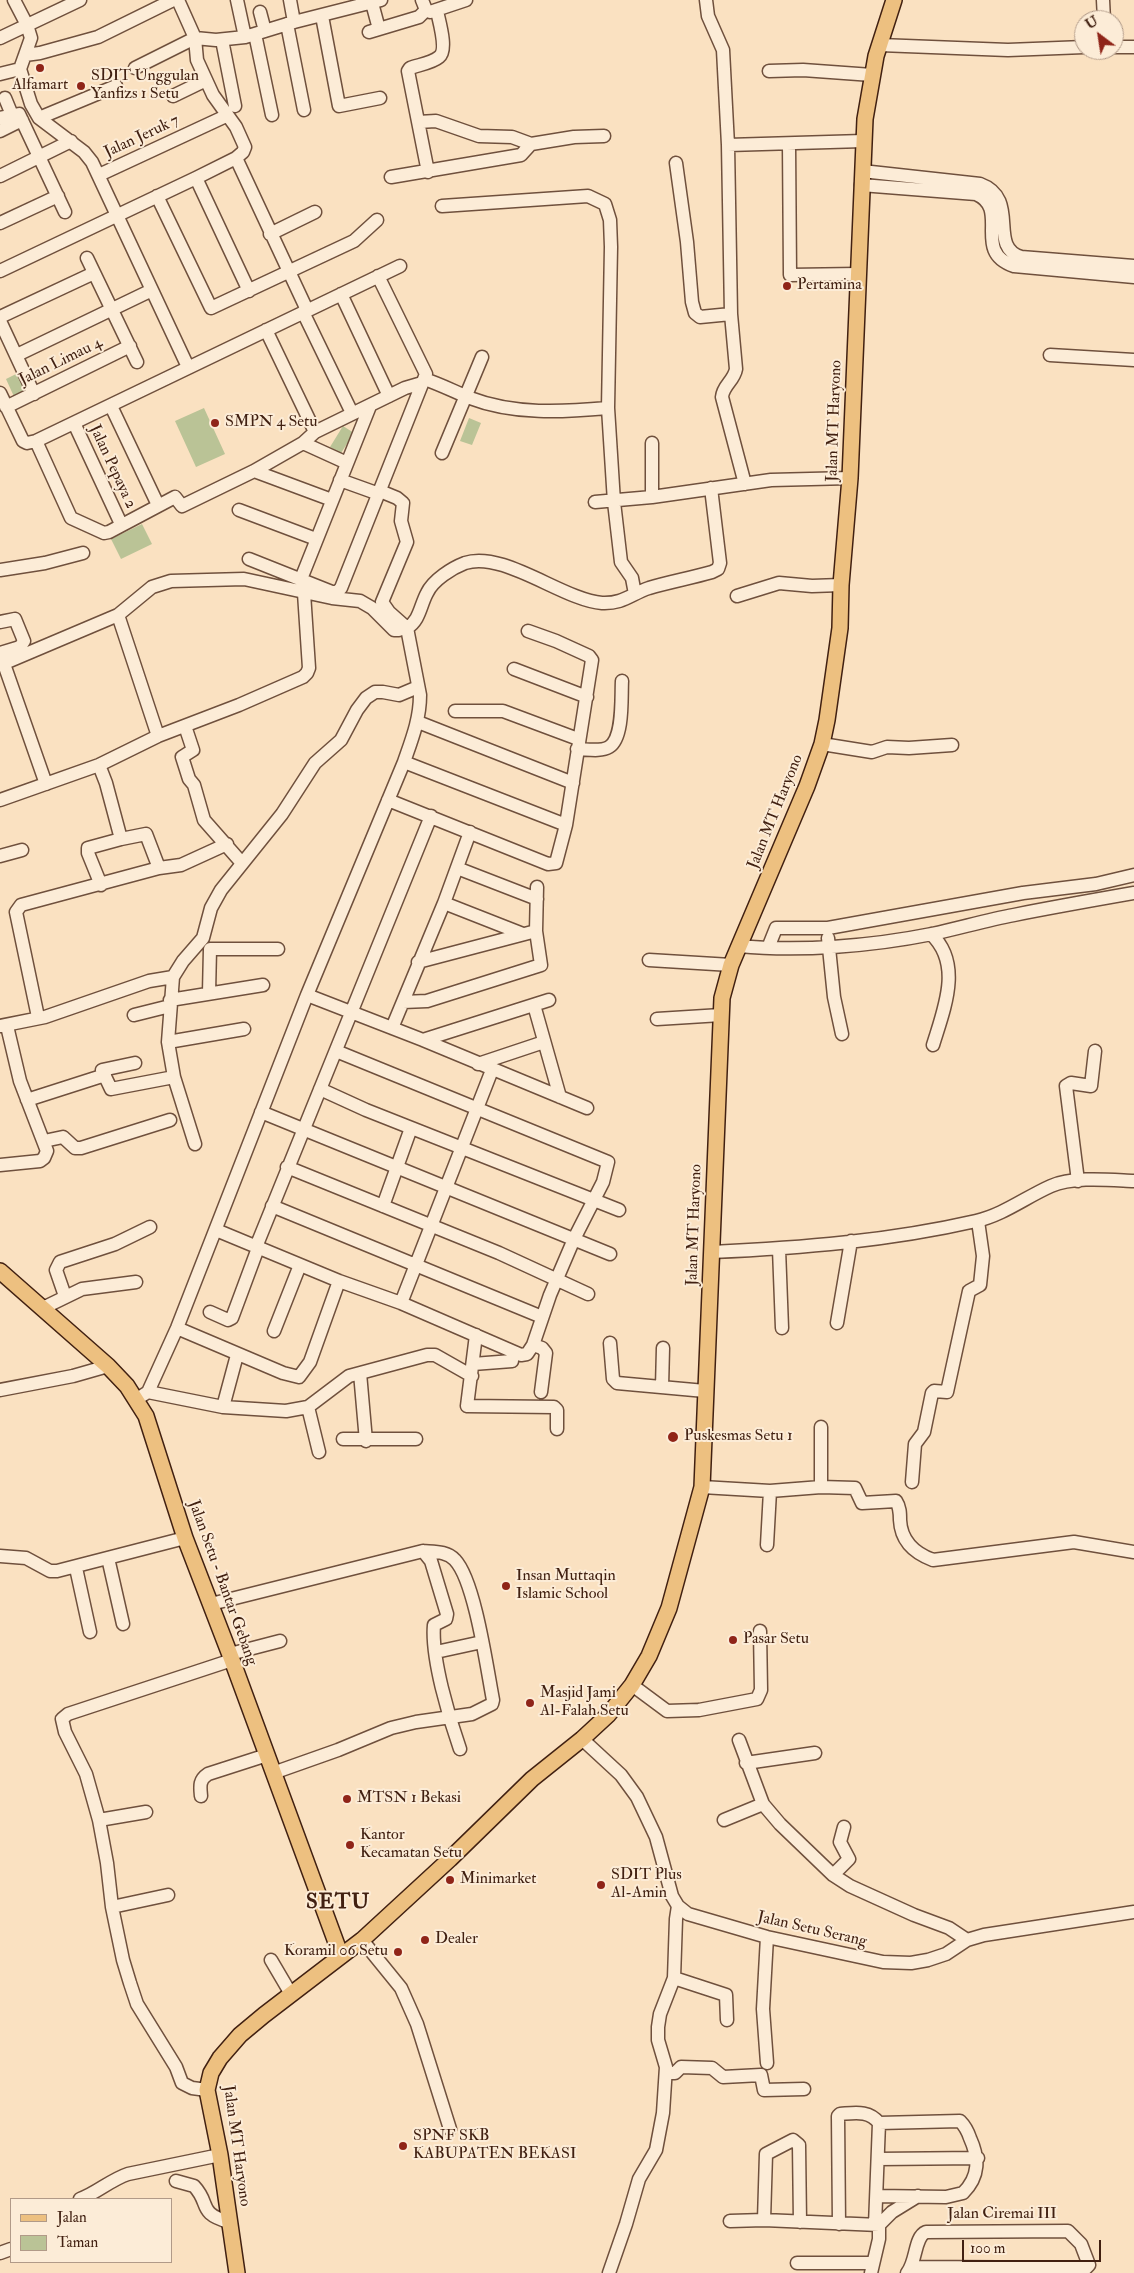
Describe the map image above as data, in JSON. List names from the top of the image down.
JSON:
{
  "streets": {
    "main road": ["Jalan MT Haryono", "Jalan Setu - Bantar Gebang"],
    "street": [
      "Jalan Jeruk 7",
      "Jalan Limau 4",
      "Jalan Pepaya 2",
      "Jalan Setu Serang",
      "Jalan Ciremai III"
    ]
  },
  "crossings": [
    ["Jalan MT Haryono", "Jalan Setu - Bantar Gebang"]
  ],
  "districts": ["SETU"],
  "places": [
    "Alfamart",
    "SDIT Unggulan Yanfizs 1 Setu",
    "Pertamina",
    "SMPN 4 Setu",
    "Puskesmas Setu 1",
    "Insan Muttaqin Islamic School",
    "Pasar Setu",
    "Masjid Jami Al-Falah Setu",
    "MTSN 1 Bekasi",
    "Kantor Kecamatan Setu",
    "Minimarket",
    "SDIT Plus Al-Amin",
    "Dealer",
    "Koramil 06 Setu",
    "SPNF SKB KABUPATEN BEKASI"
  ],
  "legend": ["Jalan", "Taman"],
  "scale_bar": "100 m",
  "north": "top left"
}
